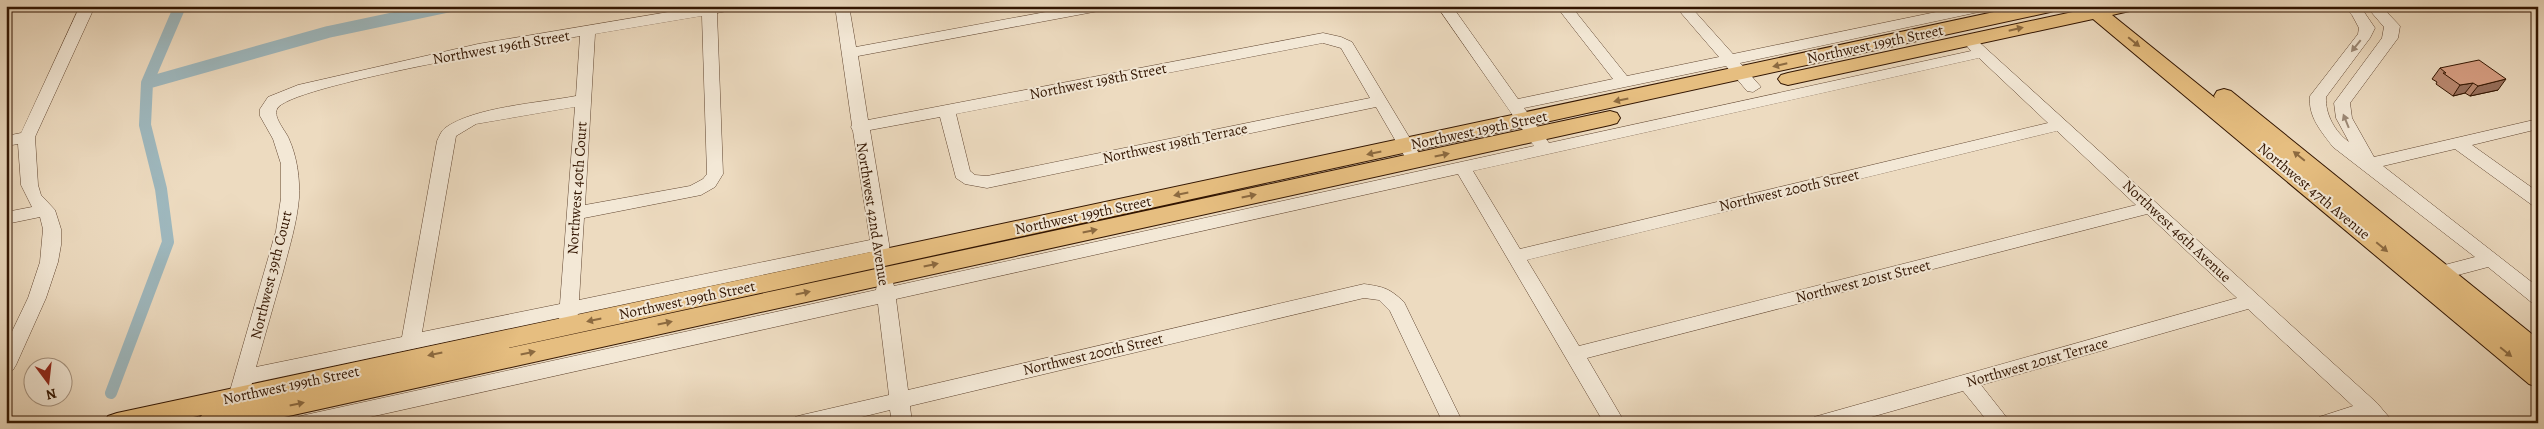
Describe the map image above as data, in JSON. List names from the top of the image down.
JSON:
{
  "streets": {
    "main road": ["Northwest 199th Street", "Northwest 47th Avenue"],
    "street": [
      "Northwest 196th Street",
      "Northwest 198th Street",
      "Northwest 198th Terrace",
      "Northwest 40th Court",
      "Northwest 200th Street",
      "Northwest 42nd Avenue",
      "Northwest 46th Avenue",
      "Northwest 39th Court",
      "Northwest 201st Street",
      "Northwest 201st Terrace"
    ]
  },
  "crossings": [
    ["Northwest 199th Street", "Northwest 40th Court"],
    ["Northwest 199th Street", "Northwest 47th Avenue"],
    ["Northwest 199th Street", "Northwest 42nd Avenue"],
    ["Northwest 199th Street", "Northwest 46th Avenue"],
    ["Northwest 199th Street", "Northwest 39th Court"],
    ["Northwest 196th Street", "Northwest 40th Court"],
    ["Northwest 196th Street", "Northwest 39th Court"],
    ["Northwest 198th Street", "Northwest 198th Terrace"],
    ["Northwest 198th Street", "Northwest 42nd Avenue"],
    ["Northwest 200th Street", "Northwest 42nd Avenue"],
    ["Northwest 200th Street", "Northwest 46th Avenue"],
    ["Northwest 46th Avenue", "Northwest 201st Street"],
    ["Northwest 46th Avenue", "Northwest 201st Terrace"]
  ],
  "north": "bottom"
}
